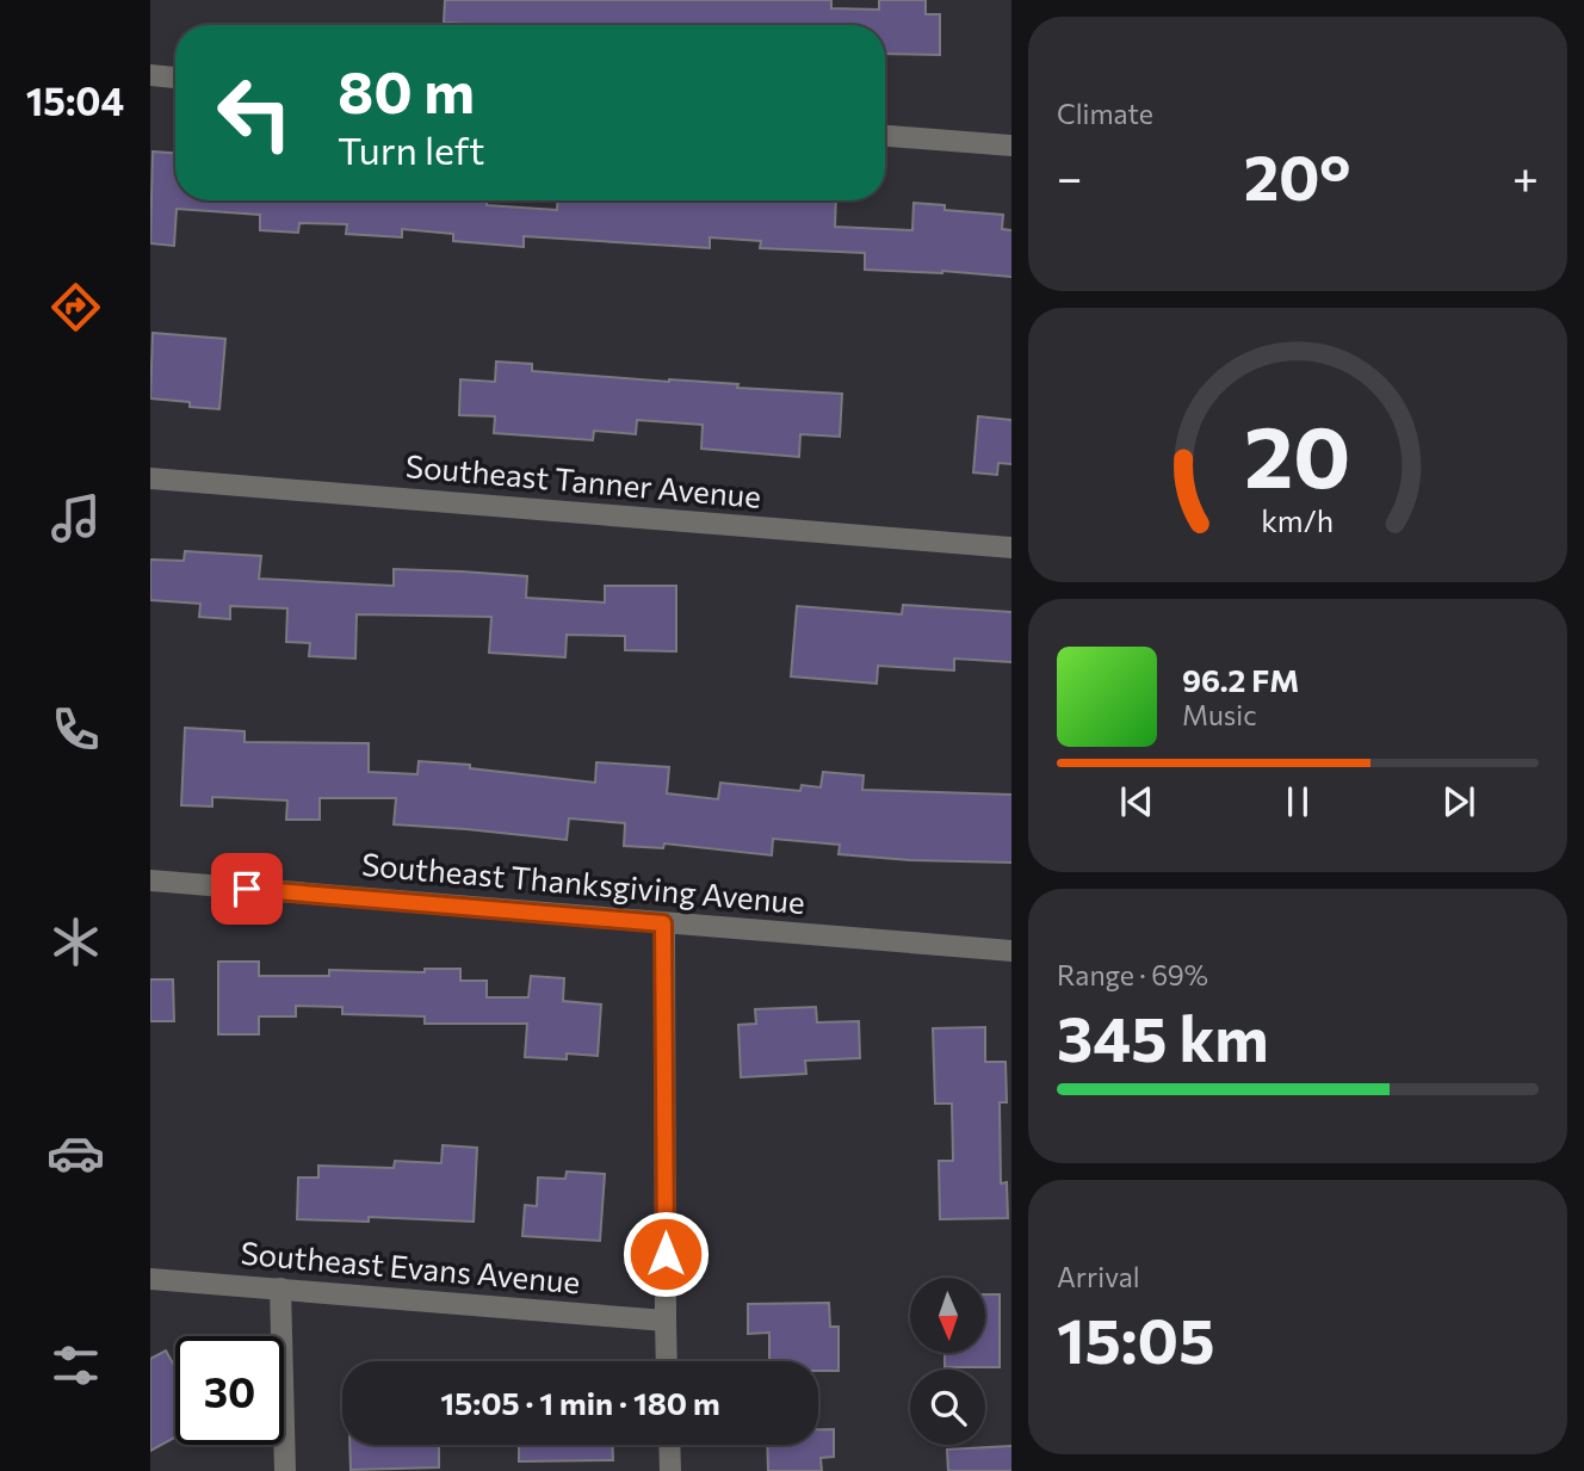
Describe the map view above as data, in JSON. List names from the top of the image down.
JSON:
{
  "streets": {
    "street": ["Southeast Tanner Avenue", "Southeast Thanksgiving Avenue", "Southeast Evans Avenue"]
  },
  "north": "bottom",
  "page": {
    "tabs": "15:04",
    "tile": [
      "Climate",
      ["Range · 69%", "345 km"],
      ["Arrival", "15:05"]
    ],
    "turn": ["80 m", "Turn left"],
    "heat": ["−", "20°", "+"],
    "song": ["96.2 FM", "Music"],
    "limit": "30",
    "trip": "15:05 · 1 min · 180 m",
    "gauge": ["20", "km/h"]
  }
}
